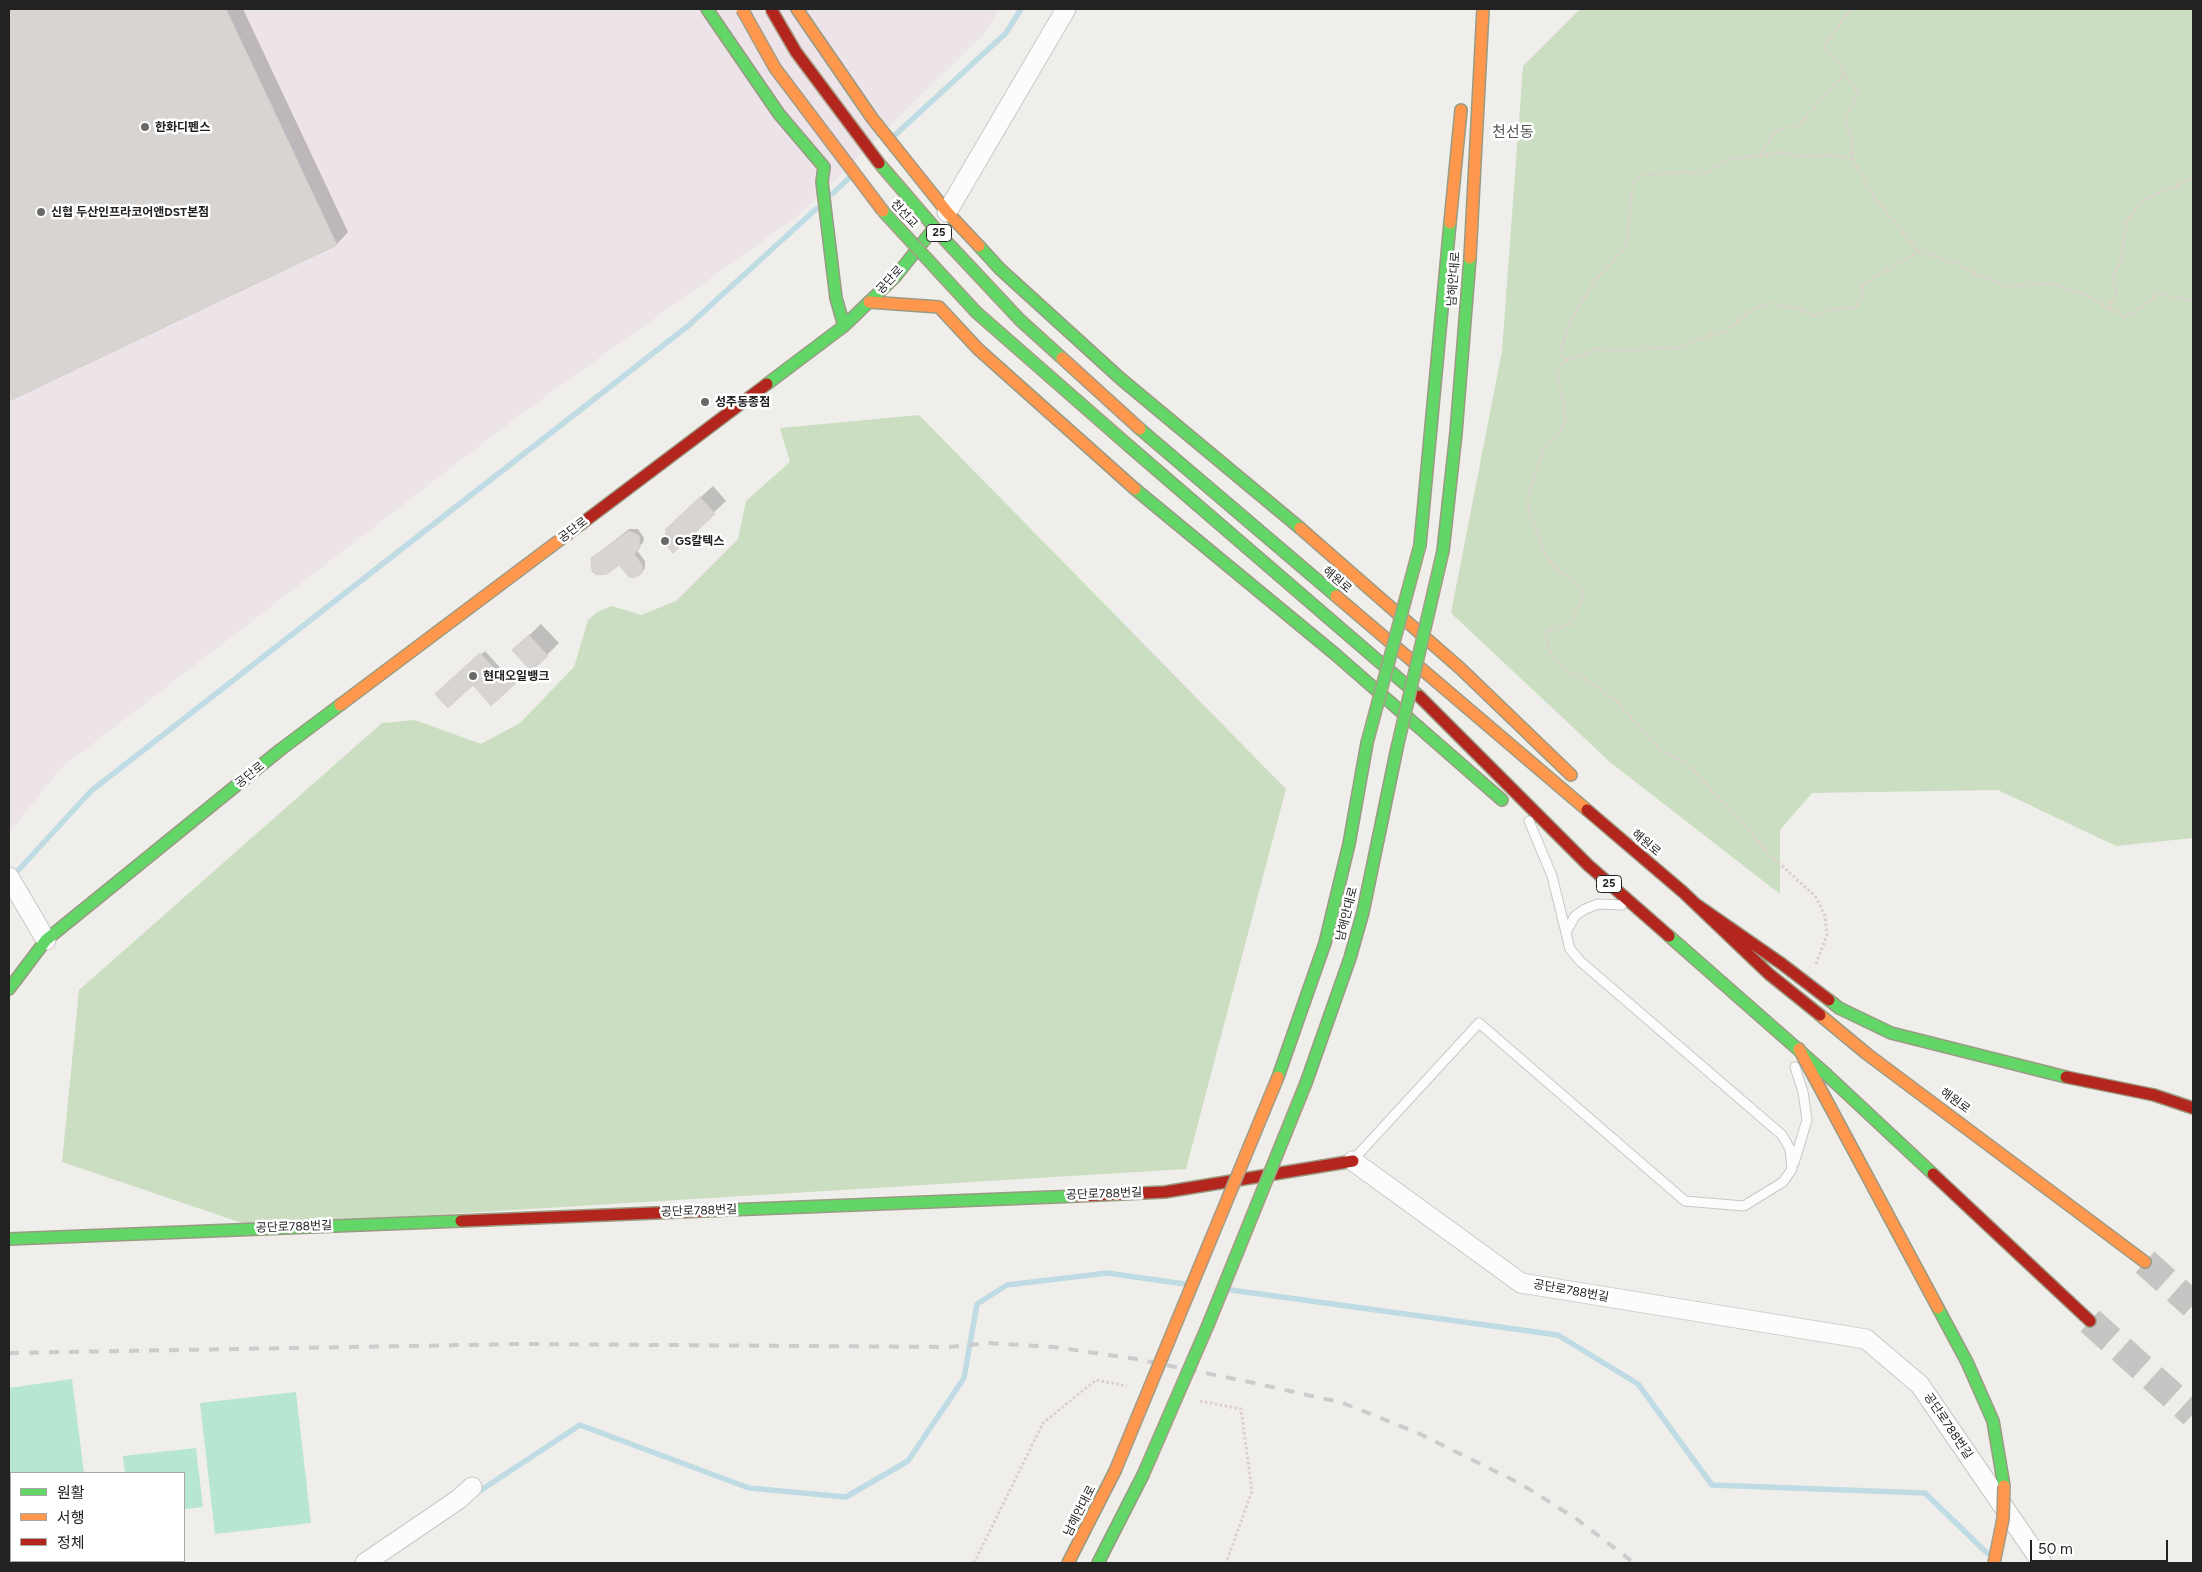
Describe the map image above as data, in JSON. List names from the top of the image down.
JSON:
{
  "streets": {
    "main road": [
      "천선교",
      "25",
      "남해안대로",
      "공단로",
      "해원로",
      "공단로788번길"
    ]
  },
  "crossings": [
    ["천선교", "25"],
    ["천선교", "해원로"]
  ],
  "districts": ["천선동"],
  "places": [
    "한화디펜스",
    "신협 두산인프라코어앤DST본점",
    "성주동종점",
    "GS칼텍스",
    "현대오일뱅크"
  ],
  "legend": ["원활", "서행", "정체"],
  "scale_bar": "50 m"
}
